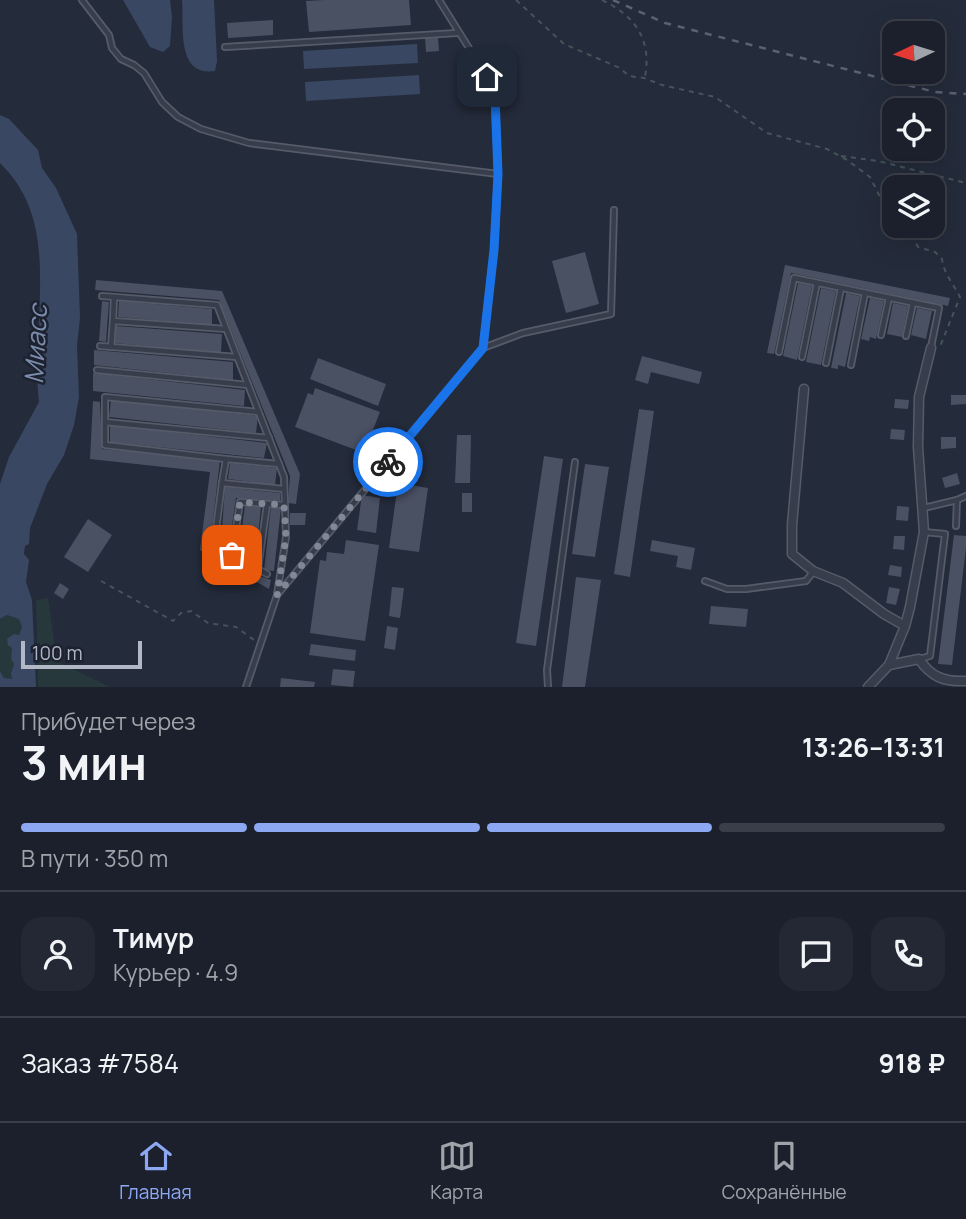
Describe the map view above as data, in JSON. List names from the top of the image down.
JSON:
{
  "water": ["Миасс"],
  "scale_bar": "100 m",
  "north": "left",
  "page": {
    "scale": "100 m",
    "heading": ["3 мин", "Прибудет через", "13:26–13:31"],
    "panel": [
      "Тимур",
      "Курьер · 4.9",
      "Заказ #7584",
      "918 ₽"
    ],
    "bar": "В пути · 350 m",
    "tabs": ["Главная", "Карта", "Сохранённые"]
  }
}
